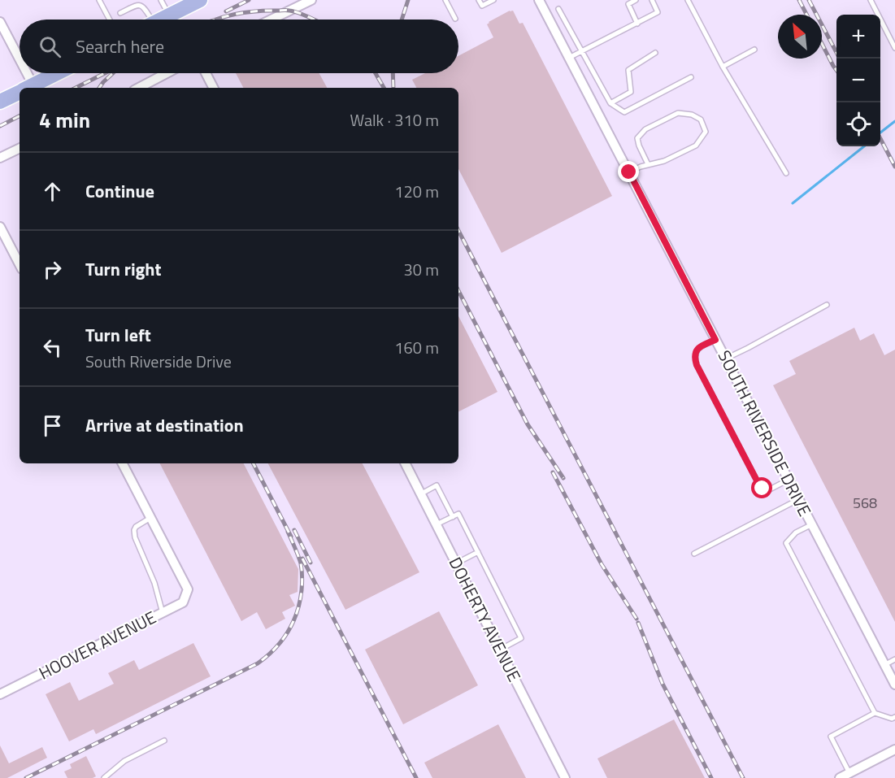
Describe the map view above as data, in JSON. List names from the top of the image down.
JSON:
{
  "streets": {
    "street": ["SOUTH RIVERSIDE DRIVE", "DOHERTY AVENUE", "HOOVER AVENUE"]
  },
  "house_numbers": ["568"],
  "north": "top left",
  "page": {
    "map_buttons": ["+", "−"],
    "search": "Search here",
    "heading": ["4 min", "Walk · 310 m"],
    "list": [
      ["Continue", "120 m"],
      ["Turn right", "30 m"],
      ["Turn left", "South Riverside Drive", "160 m"],
      "Arrive at destination"
    ]
  }
}
